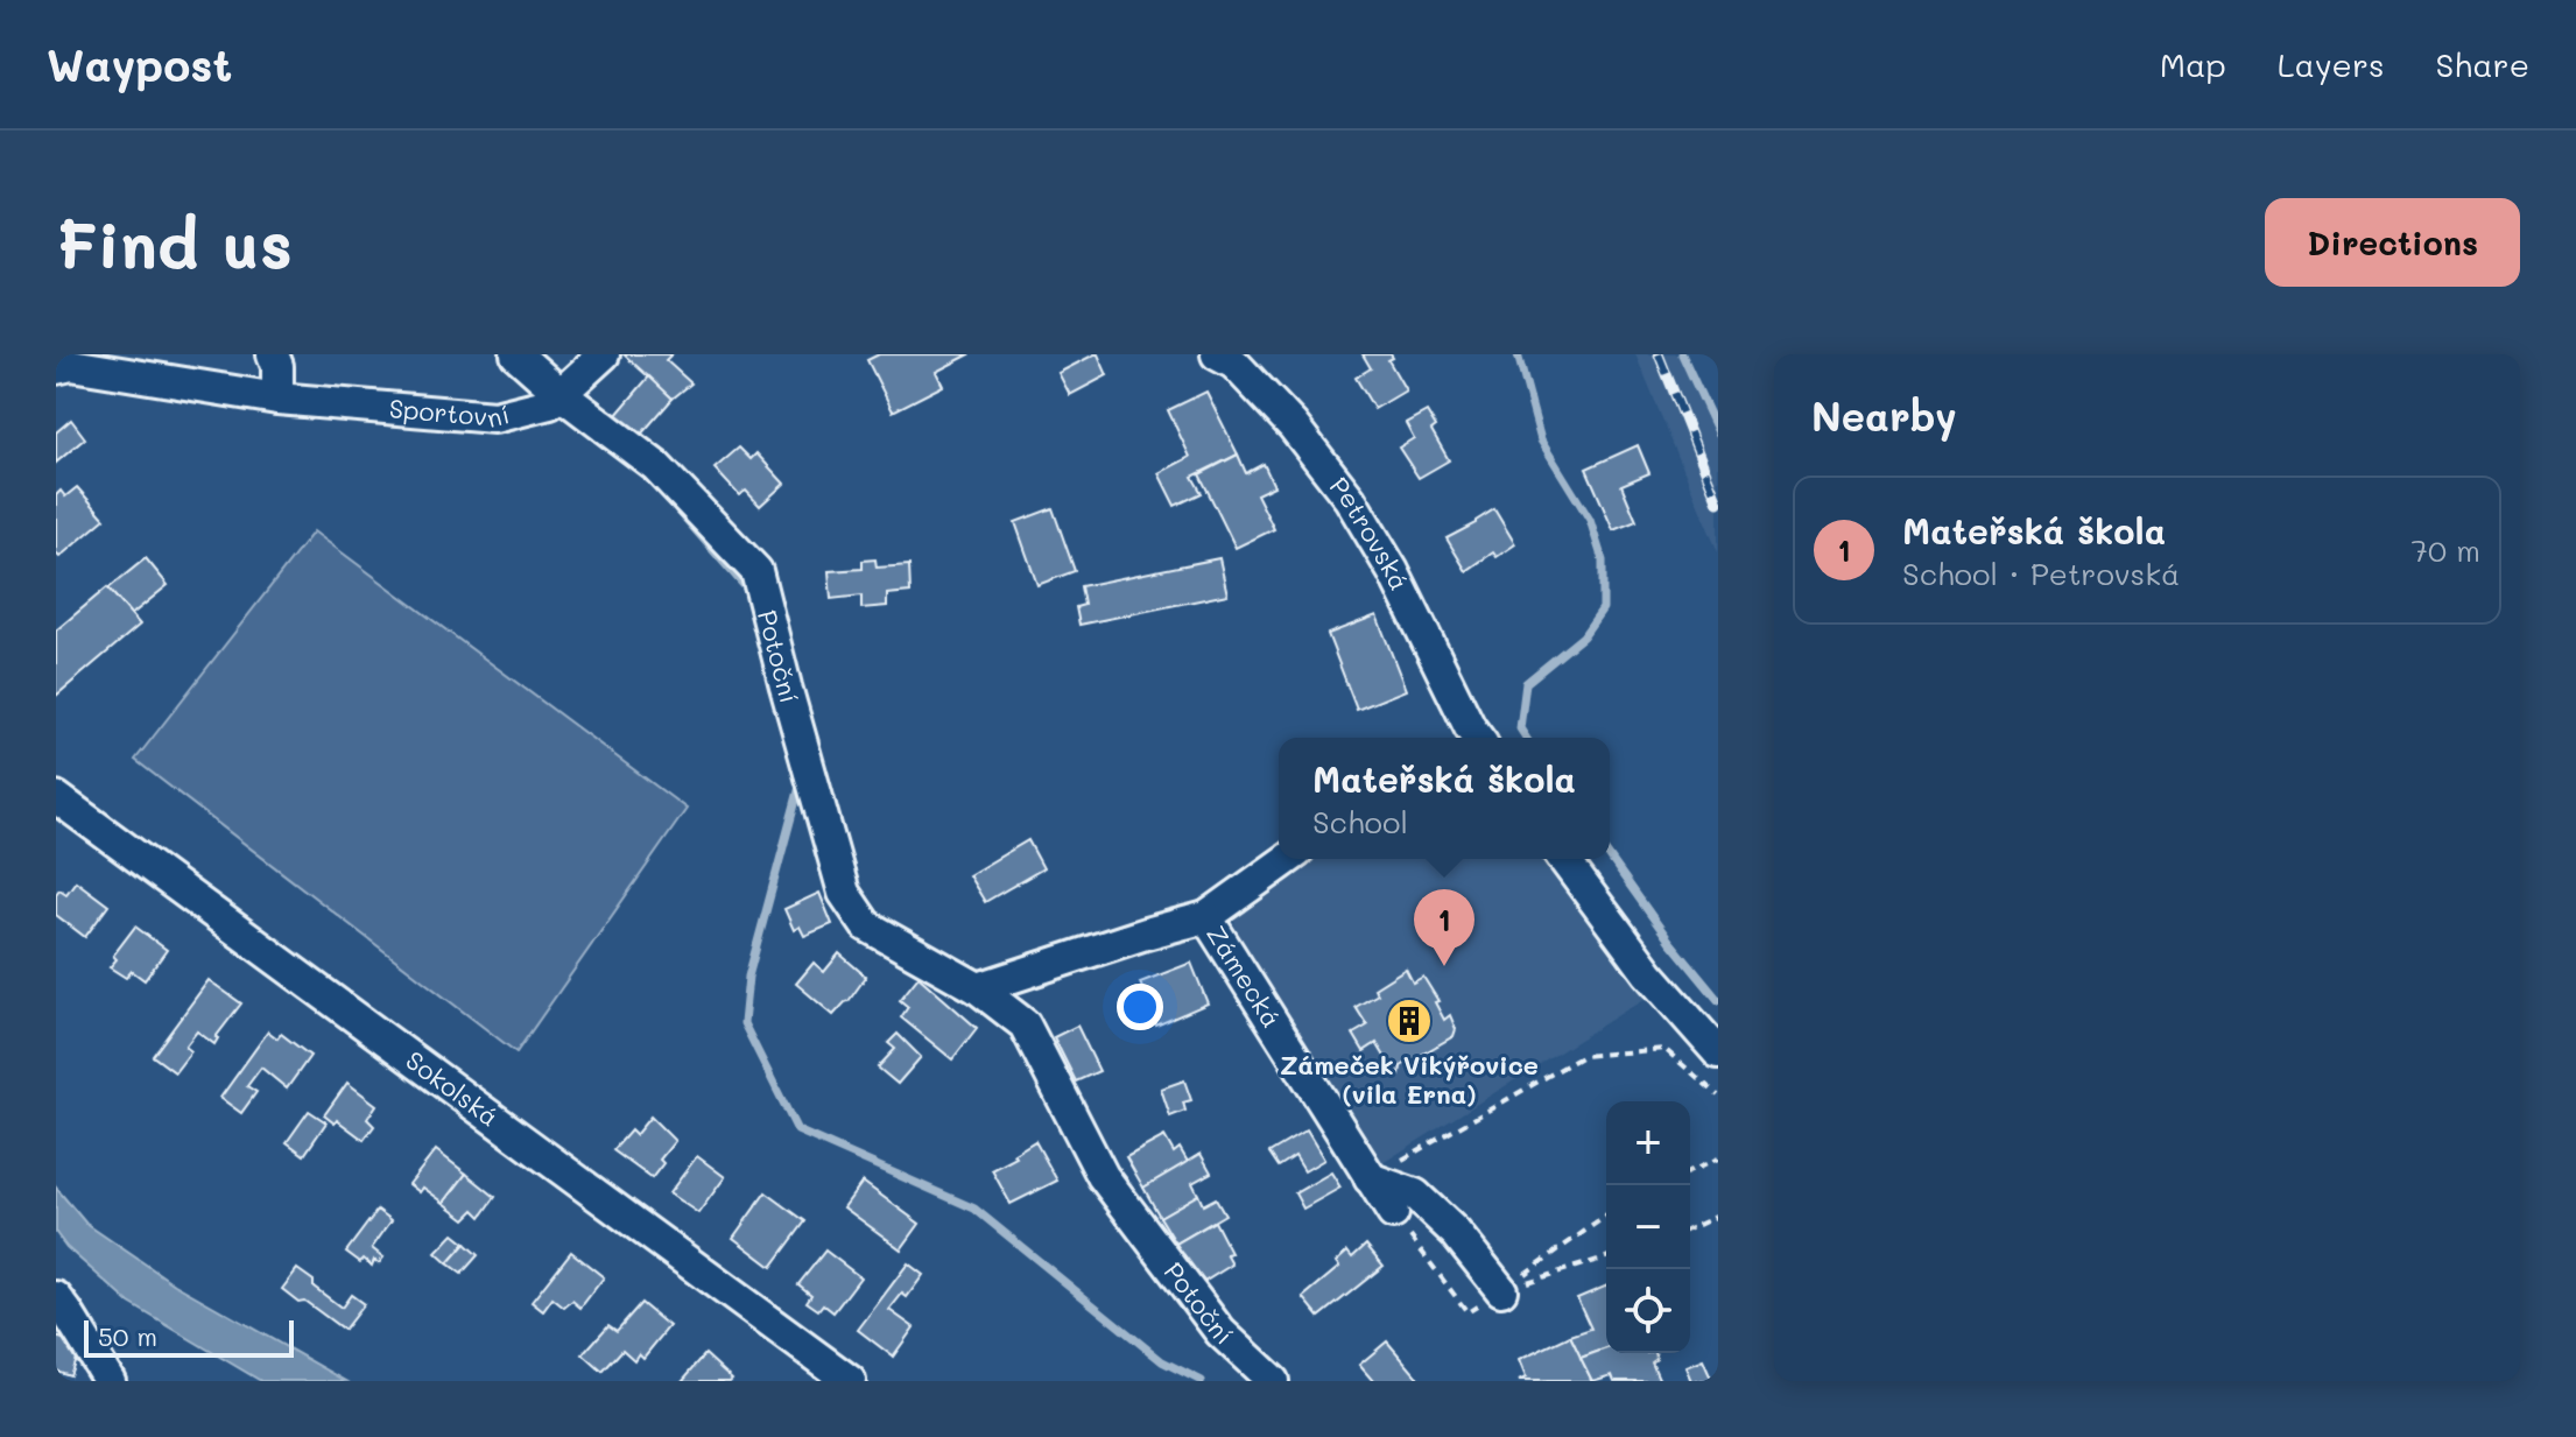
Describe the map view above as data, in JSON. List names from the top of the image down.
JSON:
{
  "streets": {
    "street": [
      "Sportovní",
      "Petrovská",
      "Potoční",
      "Zámecká",
      "Sokolská"
    ]
  },
  "crossings": [
    ["Sportovní", "Potoční"]
  ],
  "places": {
    "building": ["Zámeček Vikýřovice (vila Erna)"]
  },
  "scale_bar": "50 m",
  "page": {
    "header": "Waypost",
    "nav": ["Map", "Layers", "Share"],
    "buttons": "Directions",
    "title": "Find us",
    "heading": "Nearby",
    "list": [
      {
        "mark": "1",
        "name": "Mateřská škola",
        "note": "School · Petrovská",
        "value": "70 m"
      }
    ],
    "popup": ["Mateřská škola", "School"],
    "pins": "1",
    "map_buttons": ["+", "−"],
    "scale": "50 m"
  }
}
